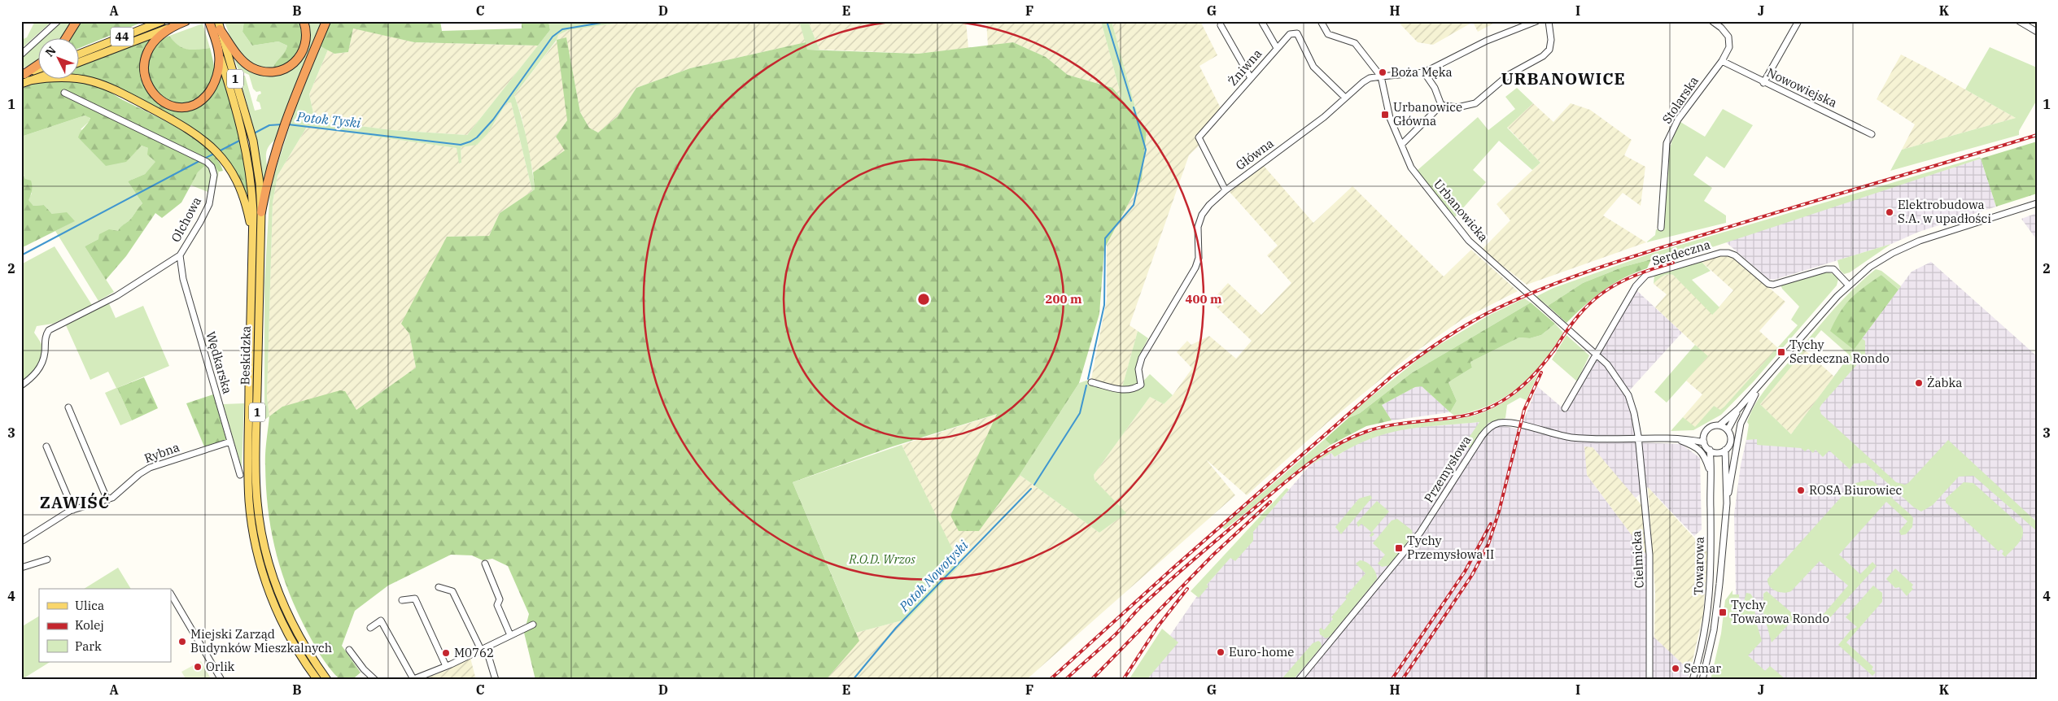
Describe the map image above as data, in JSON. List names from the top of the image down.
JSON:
{
  "streets": {
    "highway": ["44", "1", "Beskidzka"],
    "street": [
      "Żniwna",
      "Nowowiejska",
      "Stolarska",
      "Główna",
      "Urbanowicka",
      "Olchowa",
      "Serdeczna",
      "Wędkarska",
      "Rybna",
      "Przemysłowa",
      "Cielmicka",
      "Towarowa"
    ]
  },
  "crossings": [
    ["Żniwna", "Główna"],
    ["Nowowiejska", "Stolarska"],
    ["Główna", "Urbanowicka"],
    ["Urbanowicka", "Serdeczna"],
    ["Urbanowicka", "Przemysłowa"],
    ["Urbanowicka", "Cielmicka"],
    ["Olchowa", "Wędkarska"],
    ["Wędkarska", "Rybna"],
    ["Przemysłowa", "Cielmicka"],
    ["Przemysłowa", "Towarowa"]
  ],
  "districts": ["URBANOWICE", "ZAWIŚĆ"],
  "water": ["Potok Tyski", "Potok Nowotyski"],
  "parks": ["R.O.D. Wrzos"],
  "places": {
    "other": [
      "Boża Męka",
      "Elektrobudowa S.A. w upadłości",
      "Żabka",
      "ROSA Biurowiec",
      "Miejski Zarząd Budynków Mieszkalnych",
      "Euro-home",
      "M0762",
      "Orlik",
      "Semar"
    ],
    "transit": [
      "Urbanowice Główna",
      "Tychy Serdeczna Rondo",
      "Tychy Przemysłowa II",
      "Tychy Towarowa Rondo"
    ]
  },
  "legend": ["Ulica", "Kolej", "Park"],
  "north": "top left",
  "grid": {
    "columns": [
      "A",
      "B",
      "C",
      "D",
      "E",
      "F",
      "G",
      "H",
      "I",
      "J",
      "K"
    ],
    "rows": [
      "1",
      "2",
      "3",
      "4"
    ]
  },
  "rings": ["200 m", "400 m"]
}
